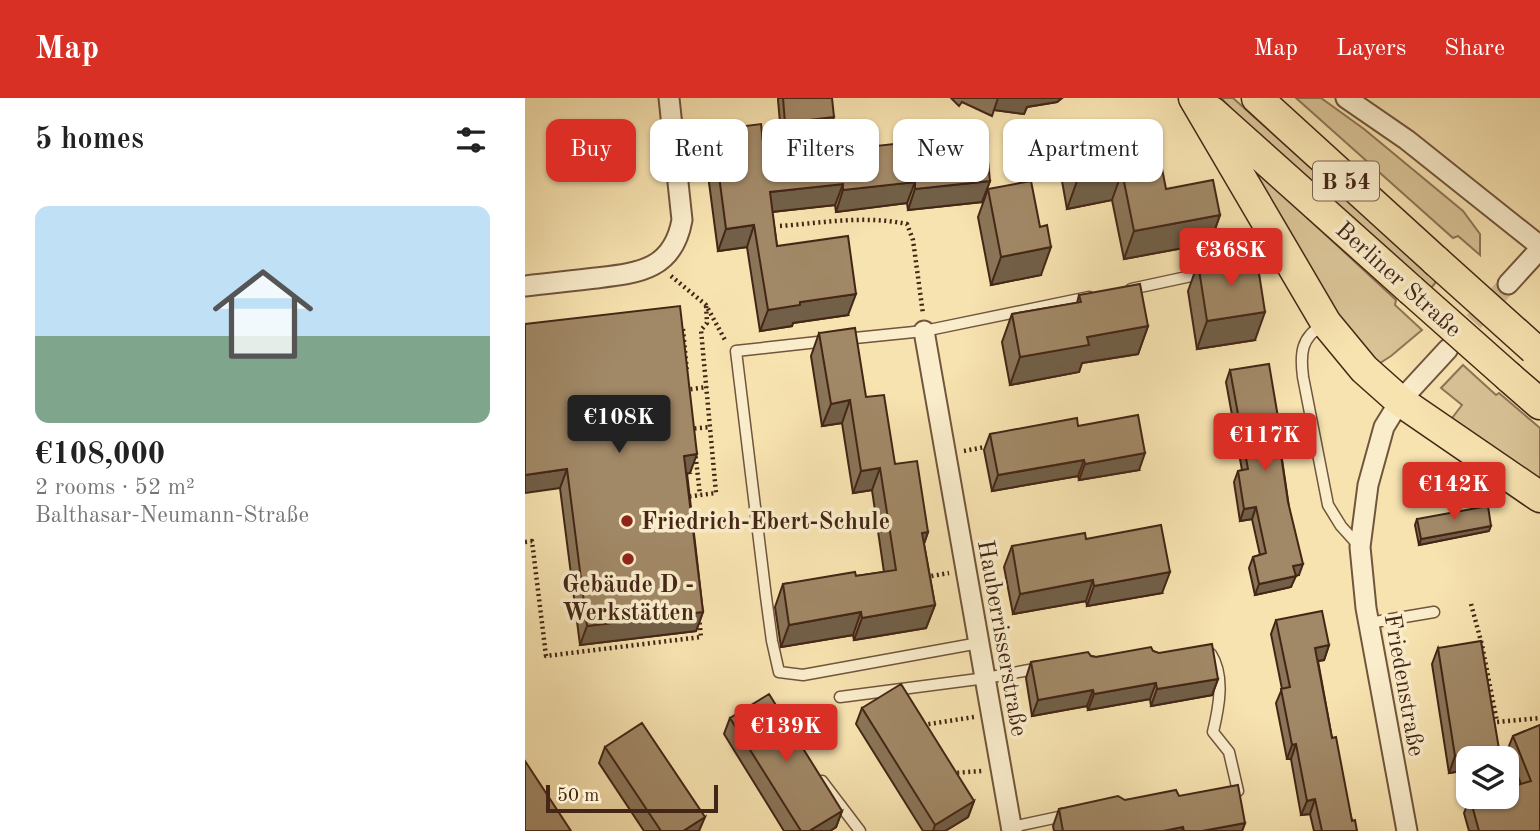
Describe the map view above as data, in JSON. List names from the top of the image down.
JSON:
{
  "streets": {
    "main road": ["B 54", "Berliner Straße"],
    "street": ["Hauberrisserstraße", "Friedenstraße"]
  },
  "places": ["Friedrich-Ebert-Schule", "Gebäude D - Werkstätten"],
  "scale_bar": "50 m",
  "page": {
    "header": "Map",
    "nav": ["Map", "Layers", "Share"],
    "heading": "5 homes",
    "chip": [
      "Buy",
      "Rent",
      "Filters",
      "New",
      "Apartment"
    ],
    "list": [
      {
        "name": "€108,000",
        "note": "2 rooms · 52 m² · Balthasar-Neumann-Straße"
      }
    ],
    "price": [
      "€368K",
      "€108K",
      "€117K",
      "€142K",
      "€139K"
    ],
    "scale": "50 m"
  }
}
